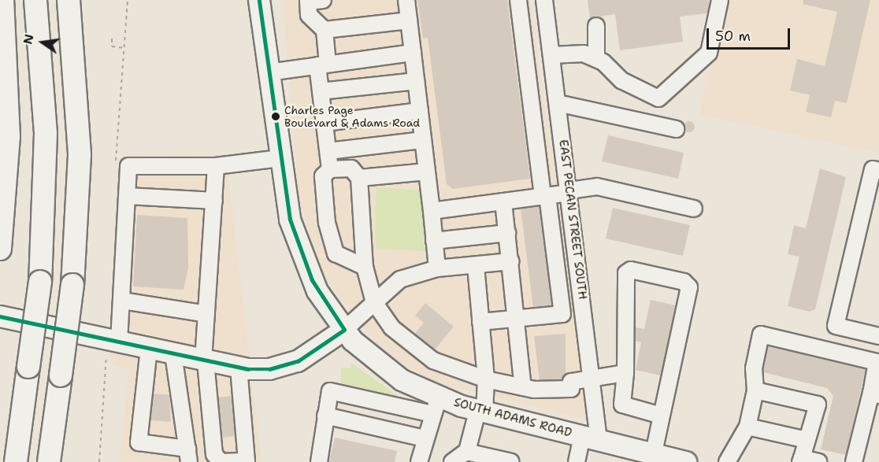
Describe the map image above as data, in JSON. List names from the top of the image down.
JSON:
{
  "streets": {
    "main road": ["SOUTH ADAMS ROAD"],
    "street": ["EAST PECAN STREET SOUTH"]
  },
  "crossings": [
    ["EAST PECAN STREET SOUTH", "SOUTH ADAMS ROAD"]
  ],
  "places": ["Charles Page Boulevard & Adams Road"],
  "scale_bar": "50 m",
  "north": "left"
}
